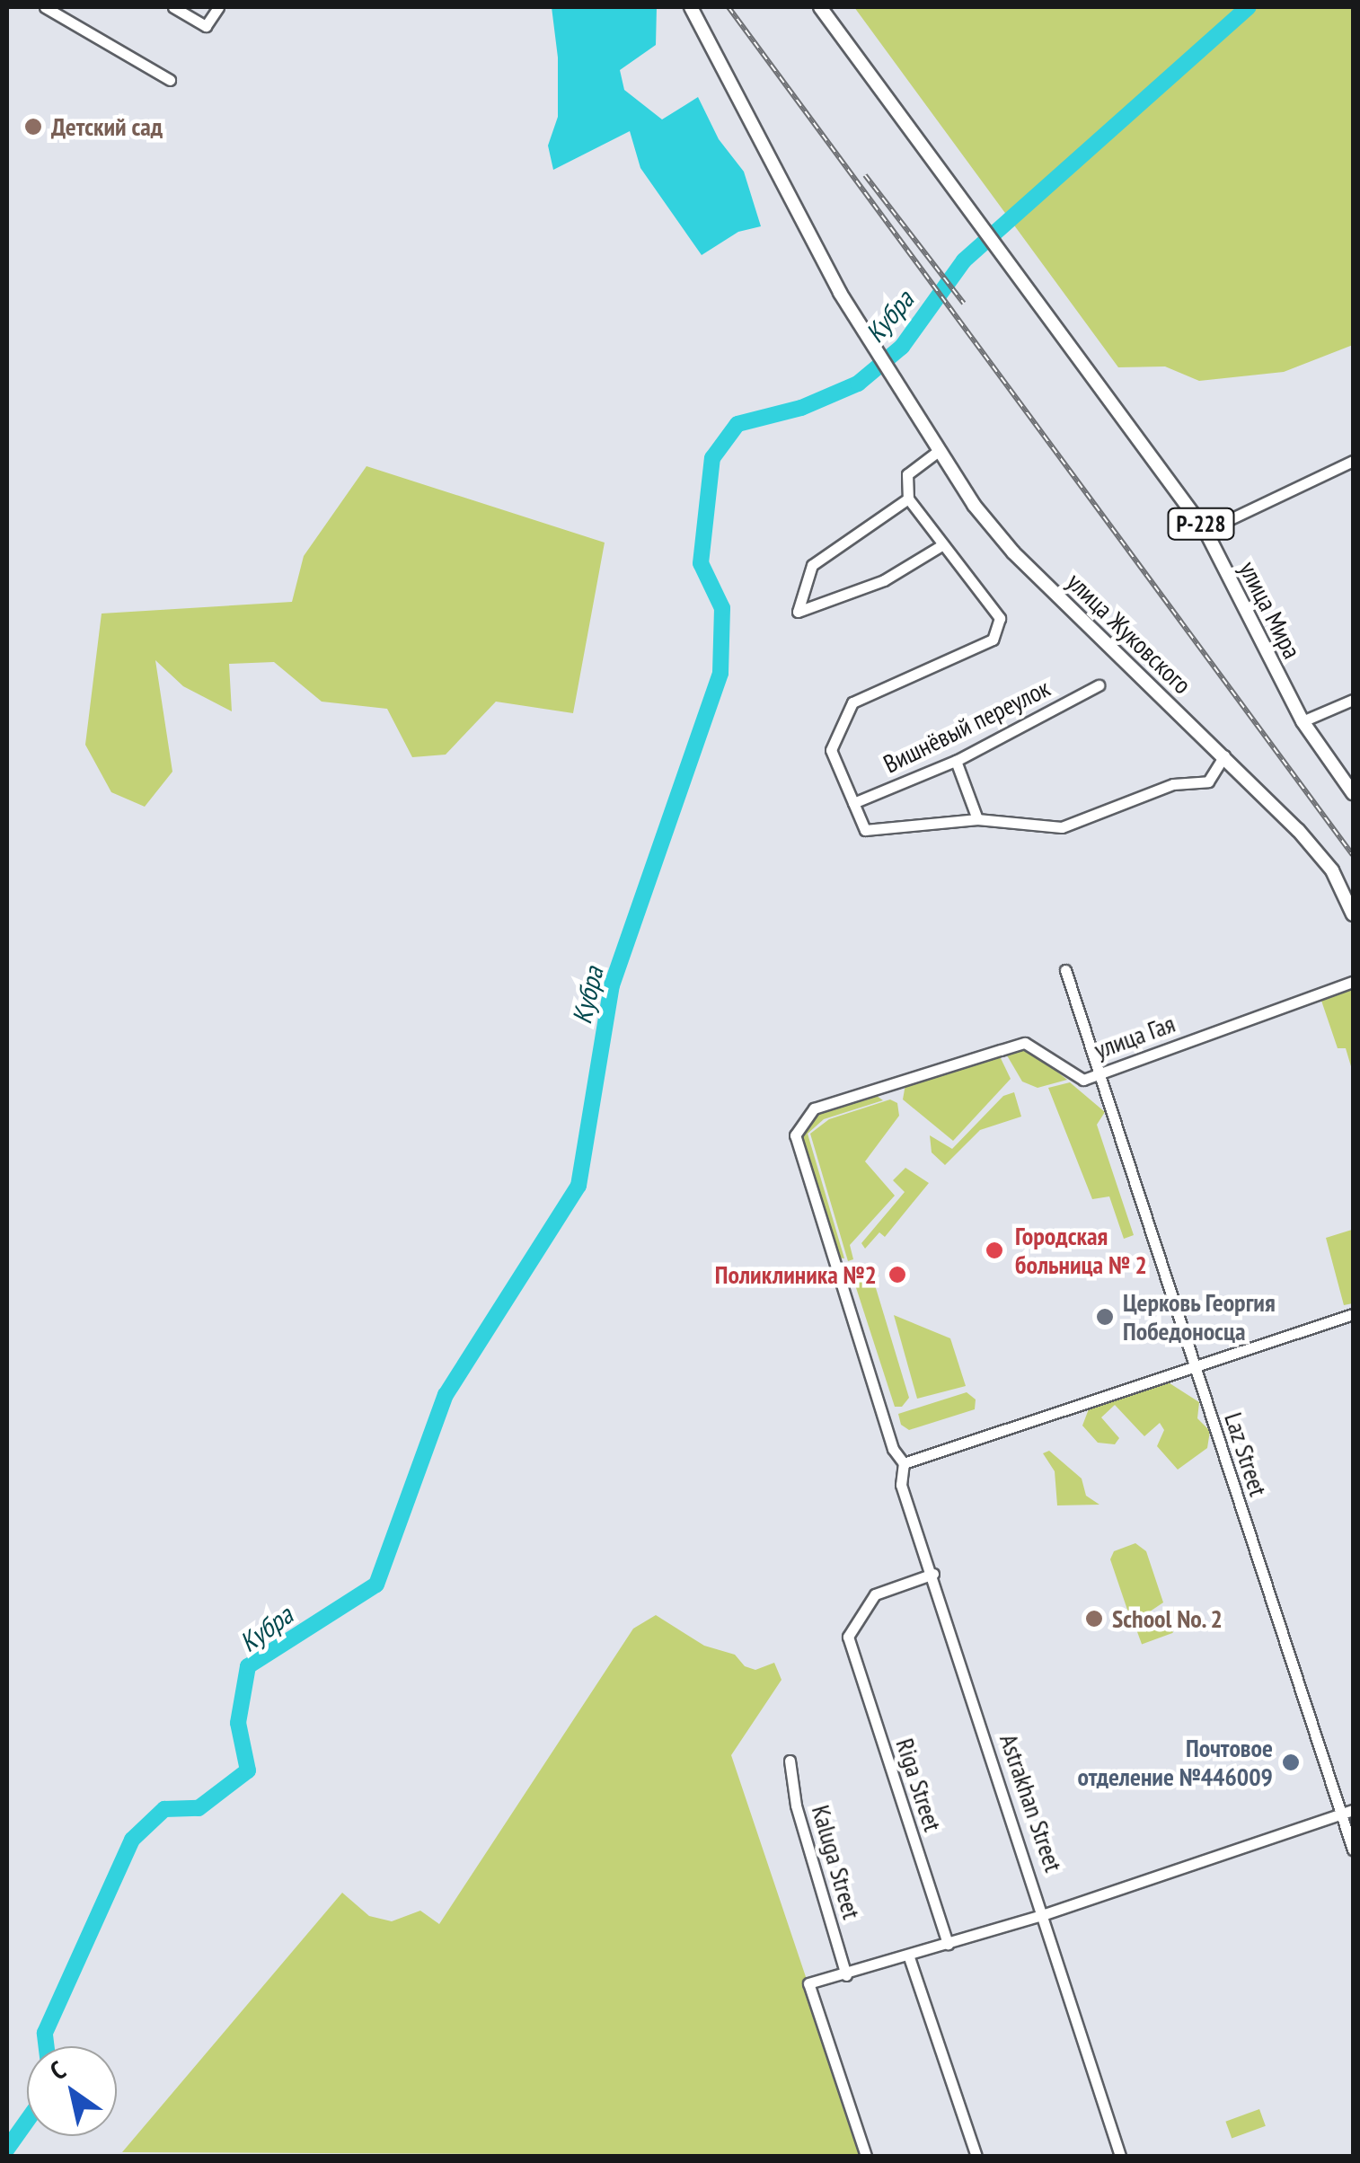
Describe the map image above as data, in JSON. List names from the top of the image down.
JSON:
{
  "streets": {
    "main road": ["Р-228", "улица Мира", "улица Жуковского"],
    "street": [
      "Вишнёвый переулок",
      "улица Гая",
      "Laz Street",
      "Riga Street",
      "Astrakhan Street",
      "Kaluga Street"
    ]
  },
  "crossings": [
    ["улица Гая", "Laz Street"],
    ["улица Гая", "Astrakhan Street"],
    ["Riga Street", "Astrakhan Street"]
  ],
  "water": ["Кубра"],
  "places": [
    "Детский сад",
    "Городская больница № 2",
    "Поликлиника №2",
    "Церковь Георгия Победоносца",
    "School No. 2",
    "Почтовое отделение №446009"
  ],
  "north": "top left"
}
